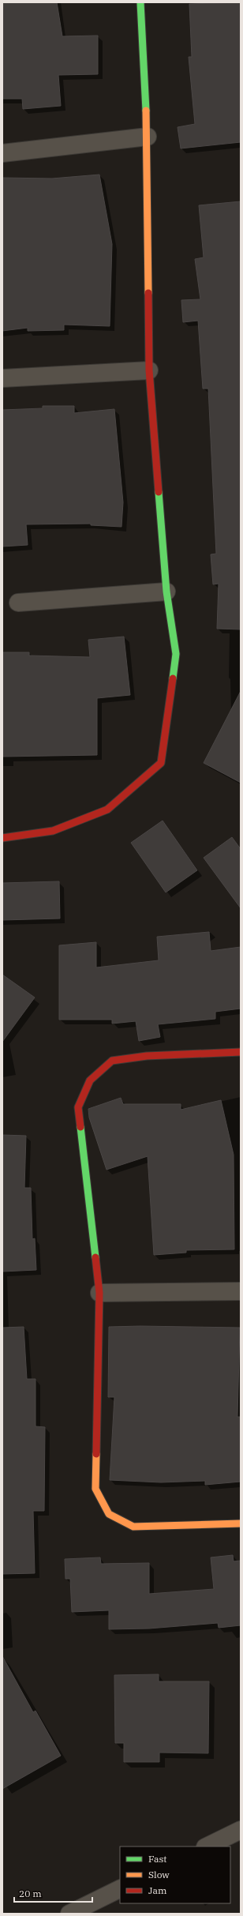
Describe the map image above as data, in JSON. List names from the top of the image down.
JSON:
{
  "legend": ["Fast", "Slow", "Jam"],
  "scale_bar": "20 m"
}
